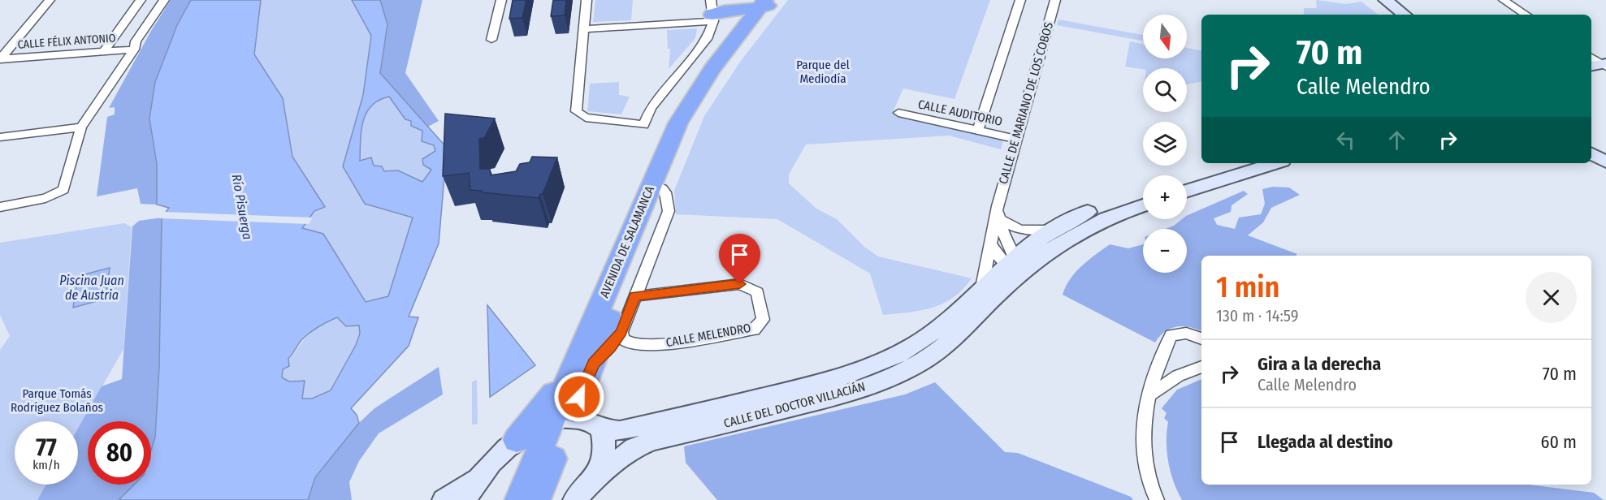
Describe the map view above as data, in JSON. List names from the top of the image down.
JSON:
{
  "streets": {
    "highway": ["AVENIDA DE SALAMANCA"],
    "street": [
      "CALLE FÉLIX ANTONIO",
      "CALLE DE MARIANO DE LOS COBOS",
      "CALLE AUDITORIO",
      "CALLE MELENDRO",
      "CALLE DEL DOCTOR VILLACIÁN"
    ]
  },
  "crossings": [
    ["CALLE DE MARIANO DE LOS COBOS", "CALLE AUDITORIO"],
    ["CALLE DE MARIANO DE LOS COBOS", "CALLE DEL DOCTOR VILLACIÁN"],
    ["AVENIDA DE SALAMANCA", "CALLE MELENDRO"]
  ],
  "water": ["Río Pisuerga", "Piscina Juan de Austria"],
  "parks": ["Parque del Mediodía", "Parque Tomás Rodríguez Bolaños"],
  "north": "bottom",
  "page": {
    "map_buttons": ["+", "−"],
    "turn": ["70 m", "Calle Melendro"],
    "heading": ["1 min", "130 m · 14:59"],
    "list": [
      {
        "name": "Gira a la derecha",
        "note": "Calle Melendro",
        "value": "70 m"
      },
      {
        "name": "Llegada al destino",
        "value": "60 m"
      }
    ],
    "speed": "77 km/h",
    "limit": "80"
  }
}
